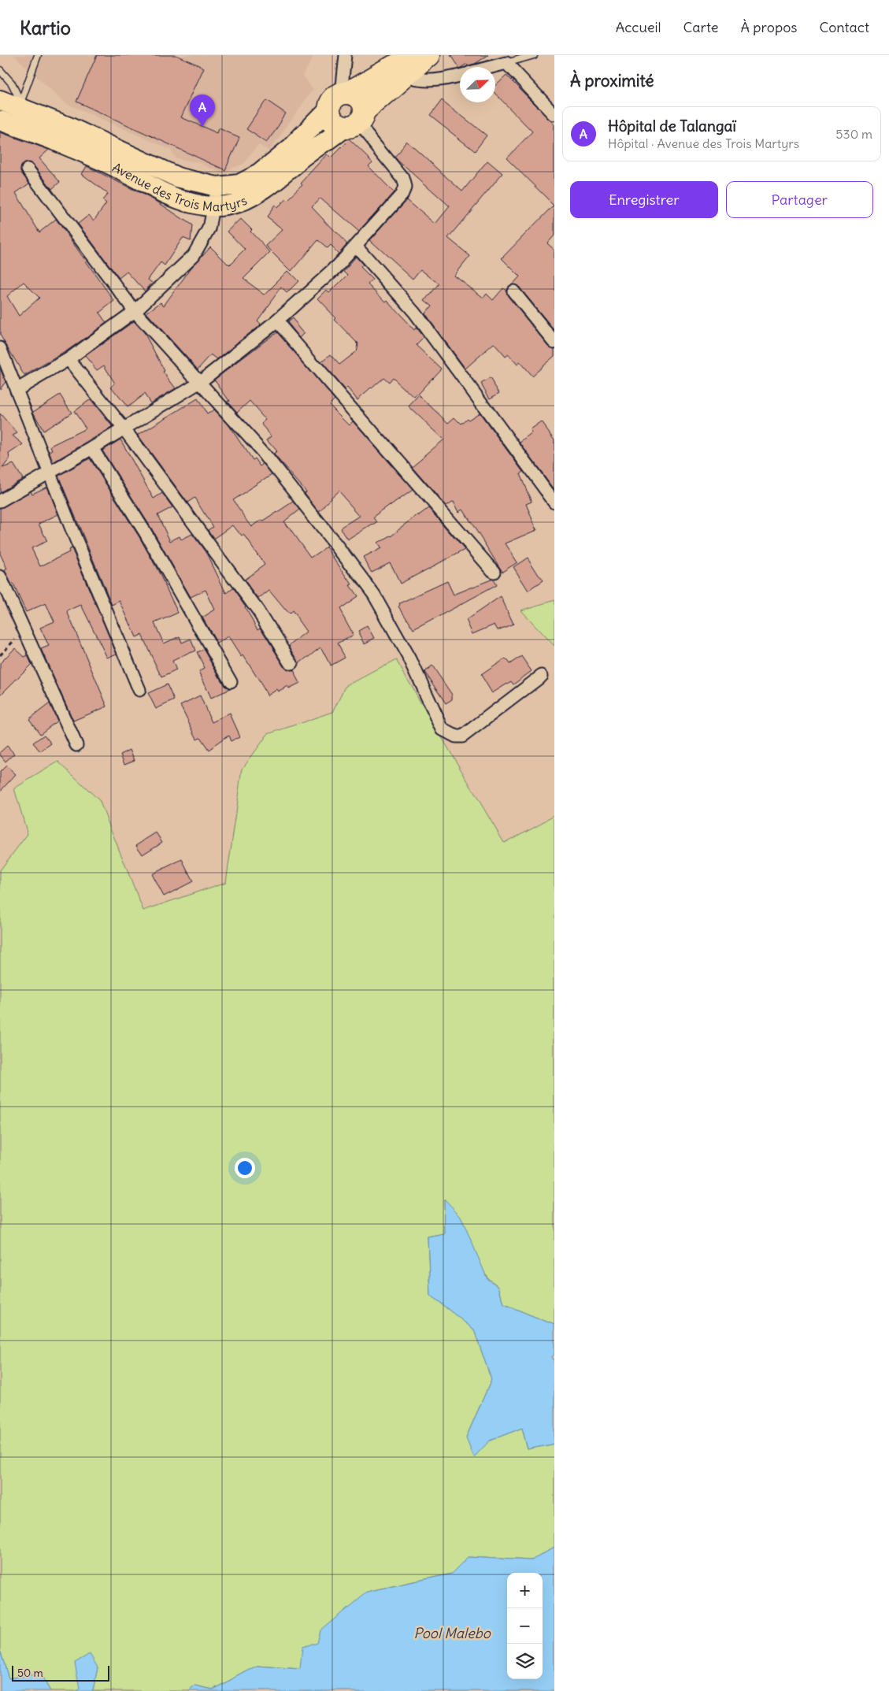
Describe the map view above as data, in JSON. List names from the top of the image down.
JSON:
{
  "streets": {
    "highway": ["Avenue des Trois Martyrs"]
  },
  "water": ["Pool Malebo"],
  "scale_bar": "50 m",
  "north": "top right",
  "page": {
    "header": "Kartio",
    "nav": [
      "Accueil",
      "Carte",
      "À propos",
      "Contact"
    ],
    "heading": "À proximité",
    "pins": "A",
    "list": [
      {
        "mark": "A",
        "name": "Hôpital de Talangaï",
        "note": "Hôpital · Avenue des Trois Martyrs",
        "value": "530 m"
      }
    ],
    "buttons": ["Enregistrer", "Partager"],
    "map_buttons": ["+", "−"],
    "scale": "50 m"
  }
}
